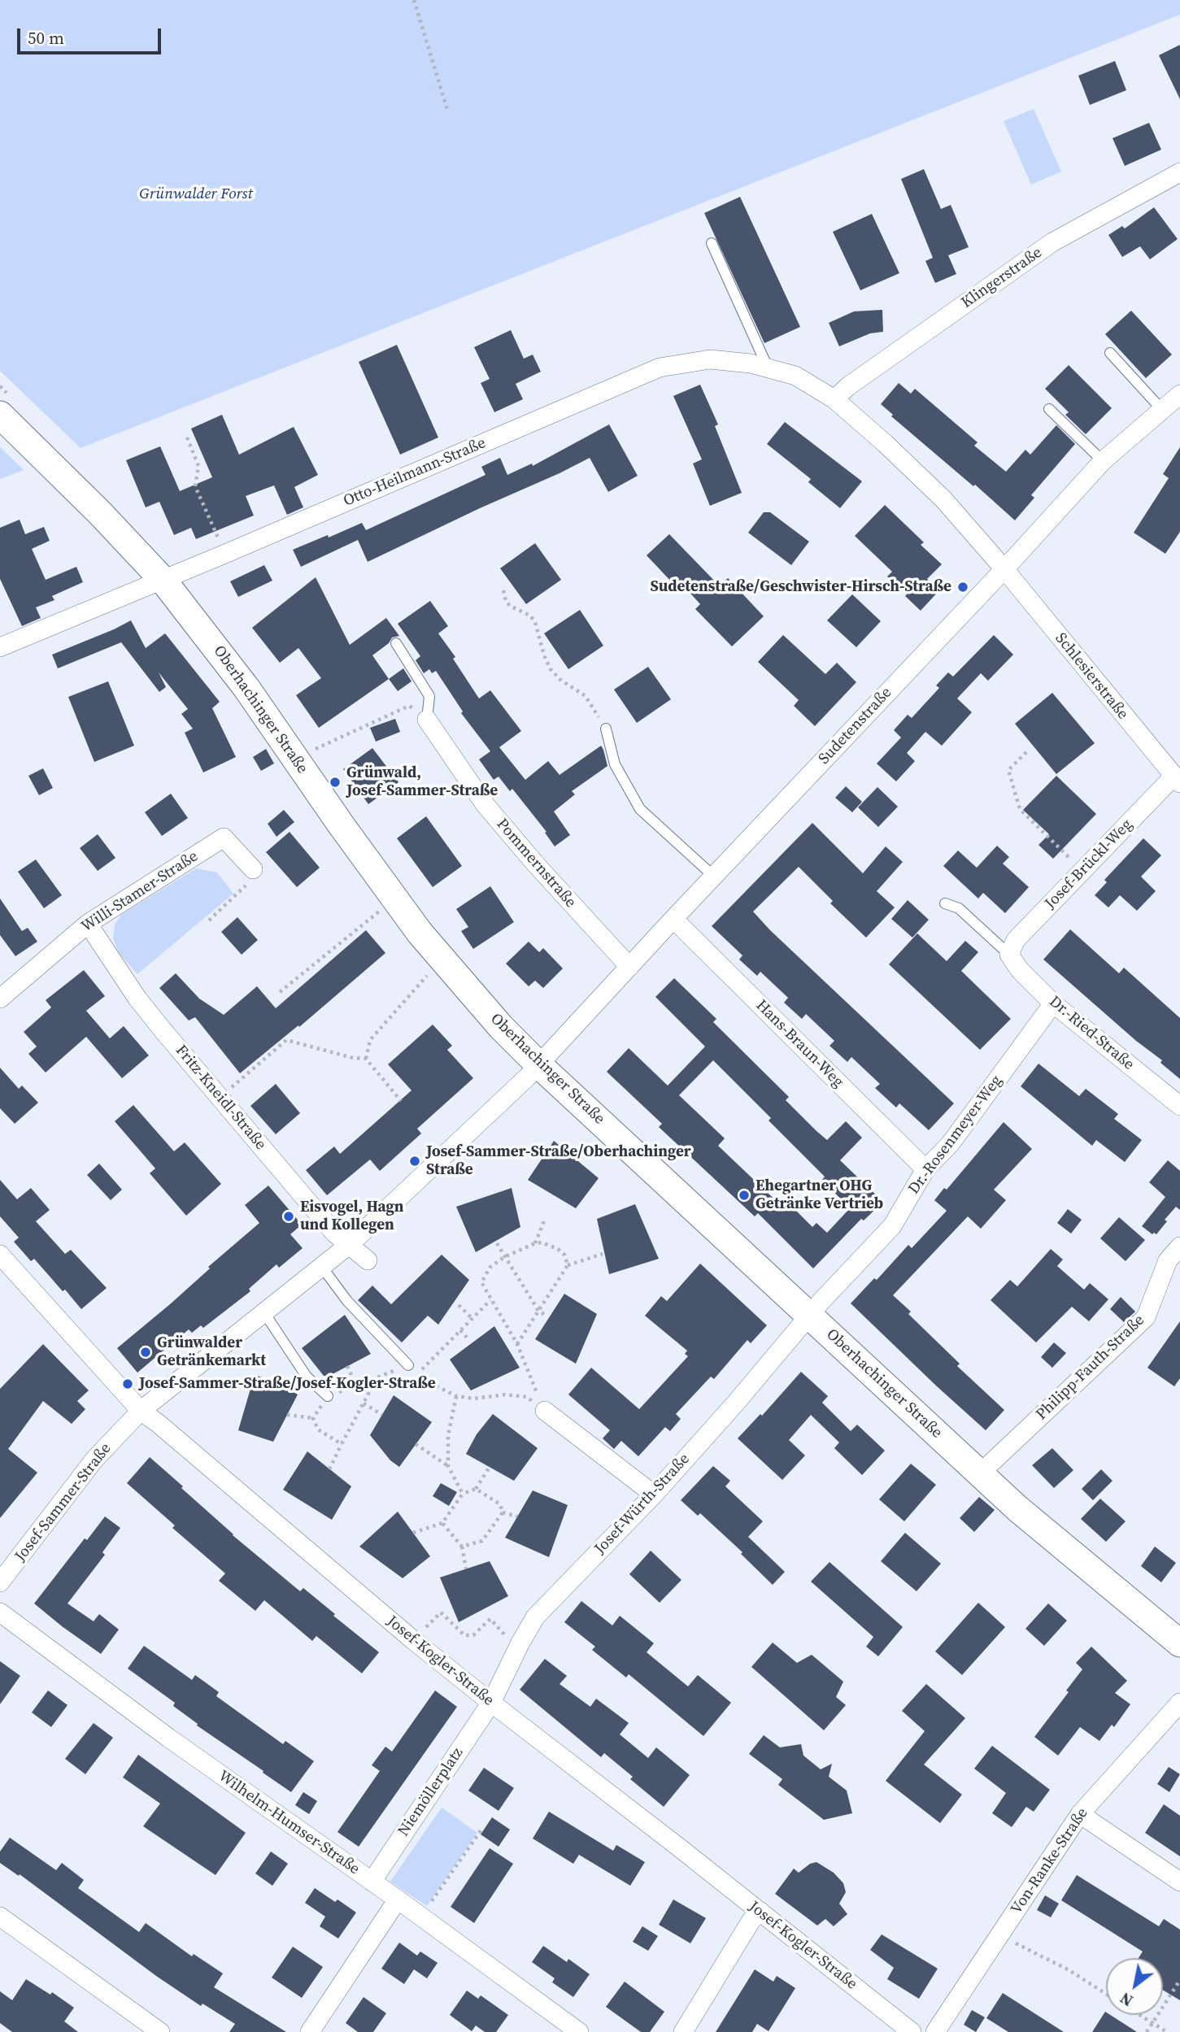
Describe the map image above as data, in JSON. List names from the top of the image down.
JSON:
{
  "streets": {
    "main road": ["Oberhachinger Straße"],
    "street": [
      "Klingerstraße",
      "Otto-Heilmann-Straße",
      "Schlesierstraße",
      "Sudetenstraße",
      "Pommernstraße",
      "Josef-Brückl-Weg",
      "Willi-Stamer-Straße",
      "Dr.-Ried-Straße",
      "Hans-Braun-Weg",
      "Fritz-Kneidl-Straße",
      "Dr.-Rosenmeyer-Weg",
      "Philipp-Fauth-Straße",
      "Josef-Sammer-Straße",
      "Josef-Würth-Straße",
      "Josef-Kogler-Straße",
      "Niemöllerplatz",
      "Wilhelm-Humser-Straße",
      "Von-Ranke-Straße"
    ]
  },
  "crossings": [
    ["Klingerstraße", "Otto-Heilmann-Straße"],
    ["Klingerstraße", "Schlesierstraße"],
    ["Otto-Heilmann-Straße", "Schlesierstraße"],
    ["Otto-Heilmann-Straße", "Oberhachinger Straße"],
    ["Schlesierstraße", "Sudetenstraße"],
    ["Schlesierstraße", "Josef-Brückl-Weg"],
    ["Oberhachinger Straße", "Sudetenstraße"],
    ["Oberhachinger Straße", "Dr.-Rosenmeyer-Weg"],
    ["Oberhachinger Straße", "Philipp-Fauth-Straße"],
    ["Oberhachinger Straße", "Josef-Sammer-Straße"],
    ["Oberhachinger Straße", "Josef-Würth-Straße"],
    ["Sudetenstraße", "Pommernstraße"],
    ["Sudetenstraße", "Hans-Braun-Weg"],
    ["Sudetenstraße", "Josef-Sammer-Straße"],
    ["Josef-Brückl-Weg", "Dr.-Ried-Straße"],
    ["Willi-Stamer-Straße", "Fritz-Kneidl-Straße"],
    ["Dr.-Ried-Straße", "Dr.-Rosenmeyer-Weg"],
    ["Hans-Braun-Weg", "Dr.-Rosenmeyer-Weg"],
    ["Fritz-Kneidl-Straße", "Josef-Sammer-Straße"],
    ["Dr.-Rosenmeyer-Weg", "Josef-Würth-Straße"],
    ["Josef-Sammer-Straße", "Josef-Kogler-Straße"],
    ["Josef-Würth-Straße", "Josef-Kogler-Straße"],
    ["Josef-Würth-Straße", "Niemöllerplatz"],
    ["Josef-Kogler-Straße", "Niemöllerplatz"],
    ["Niemöllerplatz", "Wilhelm-Humser-Straße"]
  ],
  "parks": ["Grünwalder Forst"],
  "places": [
    "Sudetenstraße/Geschwister-Hirsch-Straße",
    "Grünwald, Josef-Sammer-Straße",
    "Josef-Sammer-Straße/Oberhachinger Straße",
    "Ehegartner OHG Getränke Vertrieb",
    "Eisvogel, Hagn und Kollegen",
    "Grünwalder Getränkemarkt",
    "Josef-Sammer-Straße/Josef-Kogler-Straße"
  ],
  "scale_bar": "50 m",
  "north": "bottom left"
}
